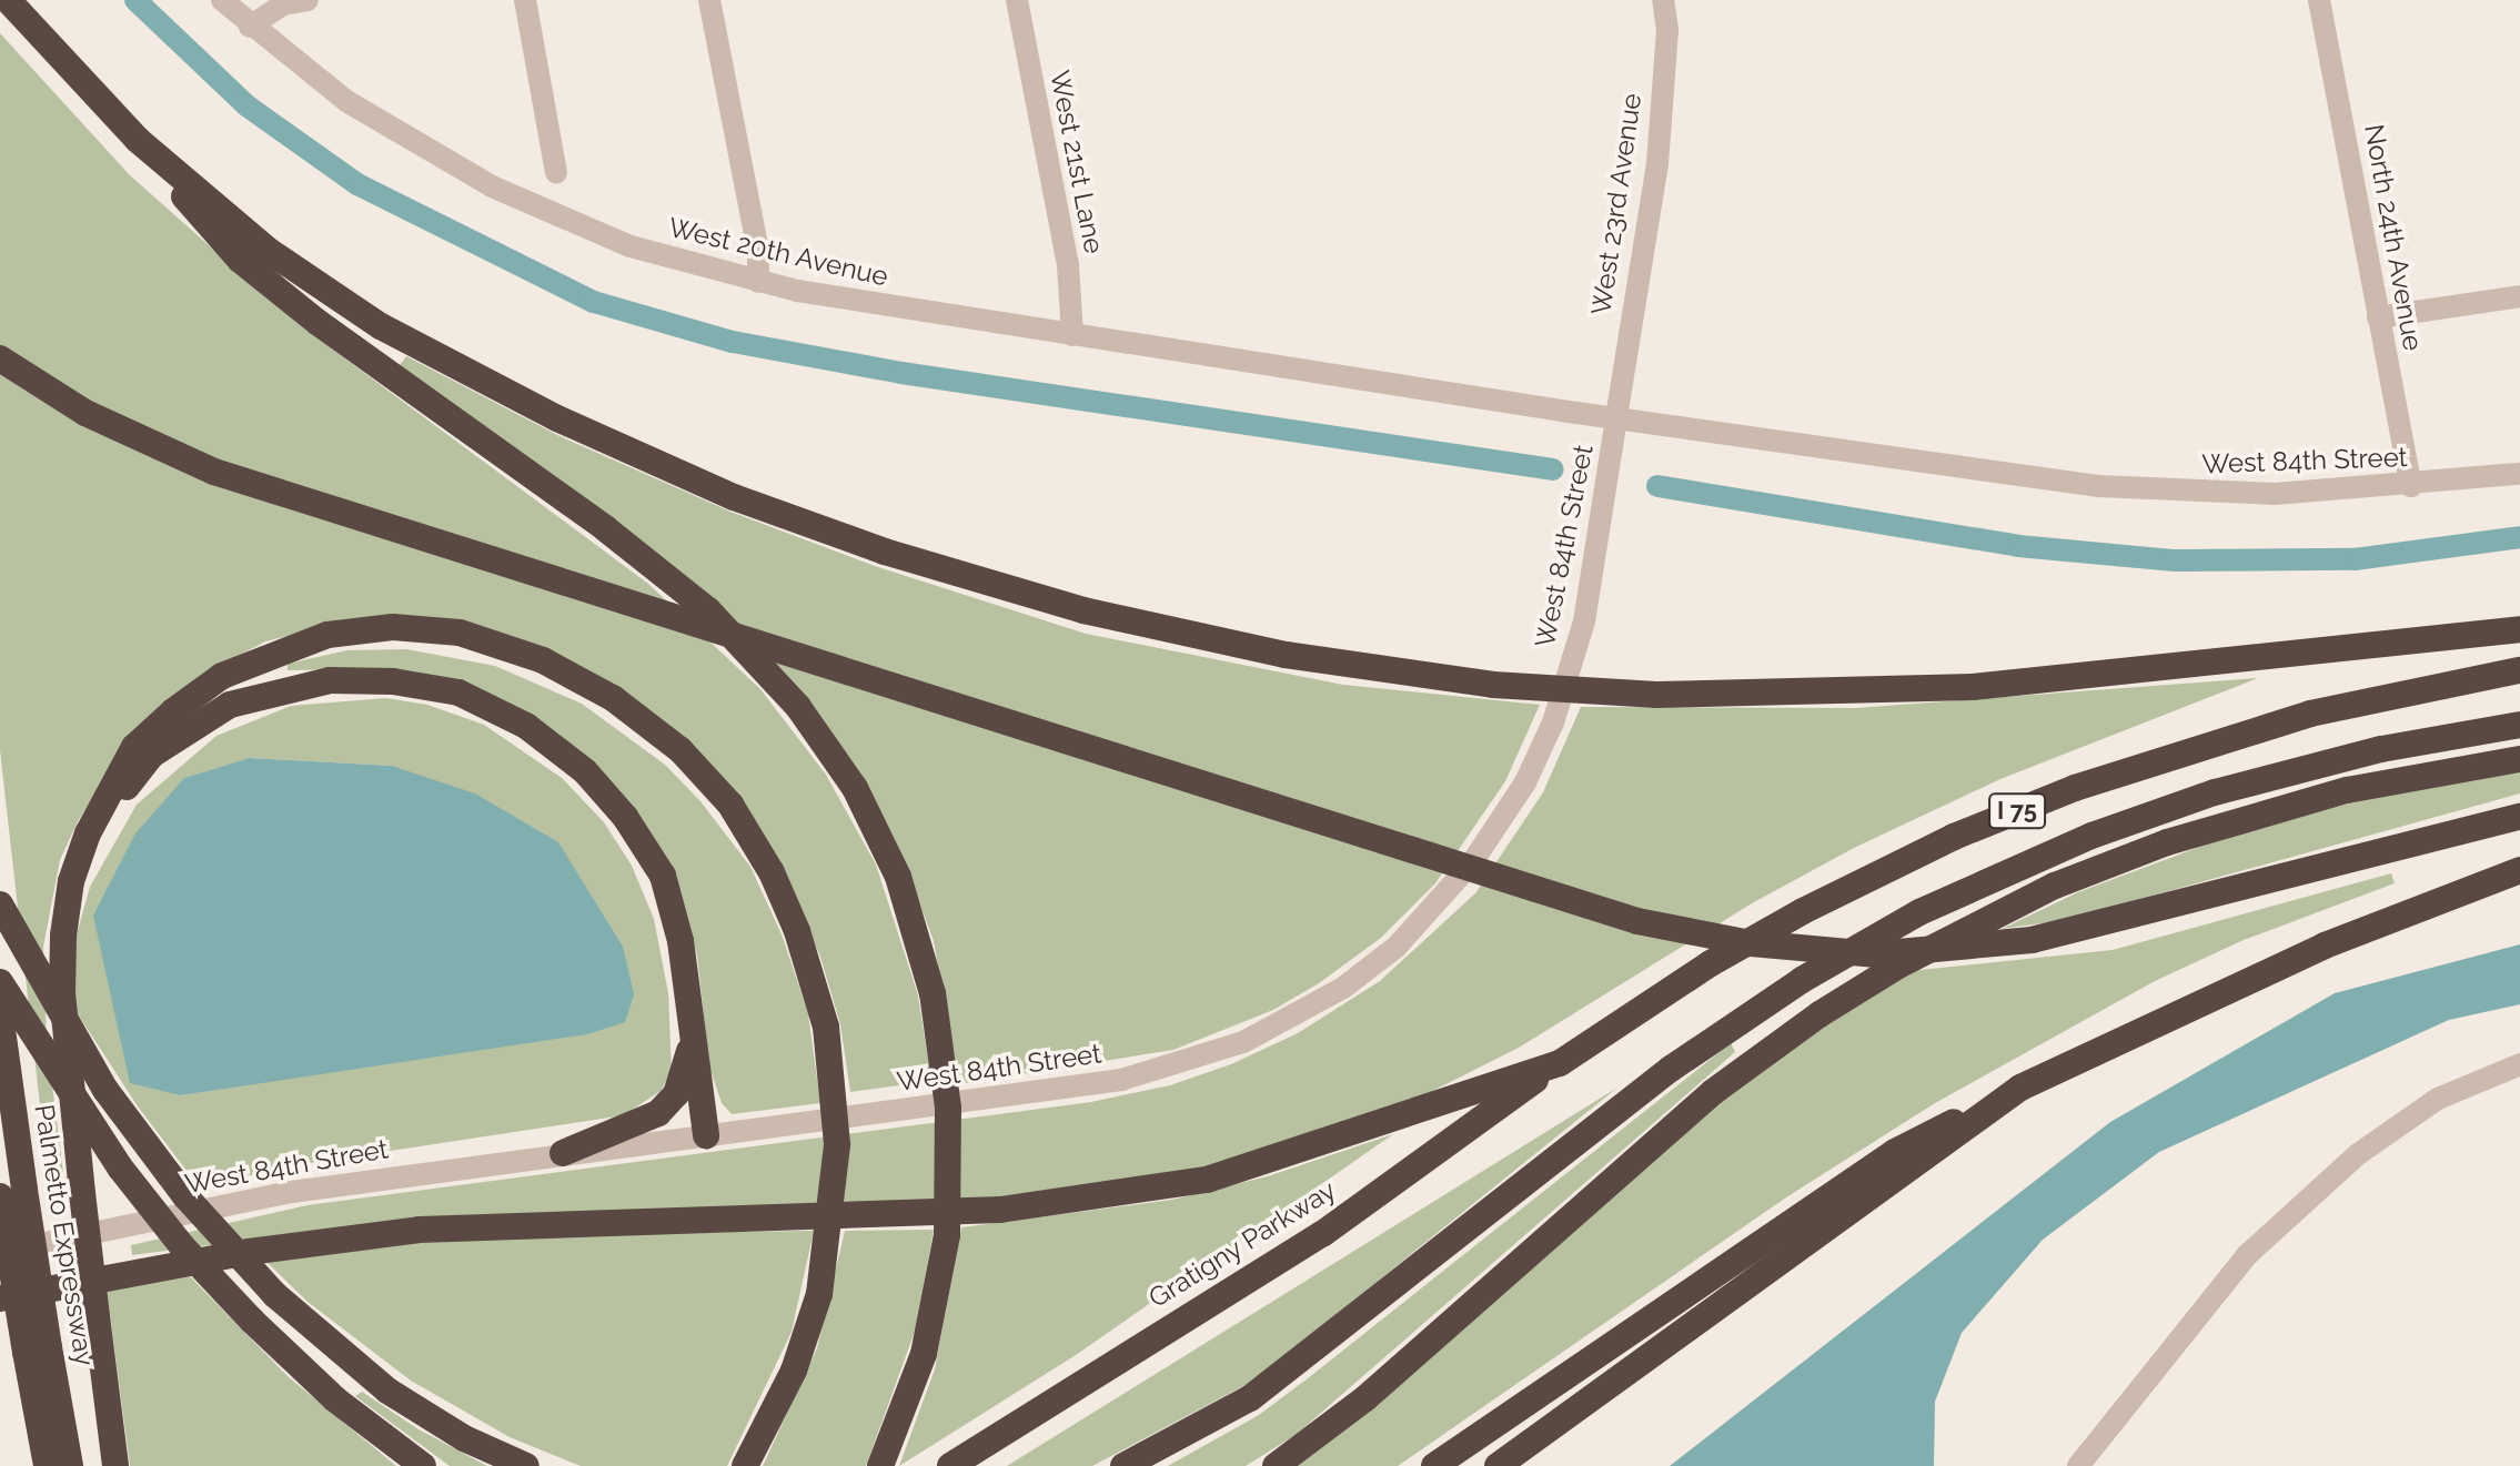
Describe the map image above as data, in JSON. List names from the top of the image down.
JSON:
{
  "streets": {
    "highway": ["I 75", "Palmetto Expressway", "Gratigny Parkway"],
    "street": [
      "West 21st Lane",
      "West 23rd Avenue",
      "North 24th Avenue",
      "West 20th Avenue",
      "West 84th Street"
    ]
  },
  "crossings": [
    ["West 21st Lane", "West 20th Avenue"],
    ["West 21st Lane", "West 84th Street"],
    ["West 23rd Avenue", "West 84th Street"],
    ["North 24th Avenue", "West 84th Street"],
    ["West 20th Avenue", "West 84th Street"],
    ["I 75", "Gratigny Parkway"]
  ]
}
